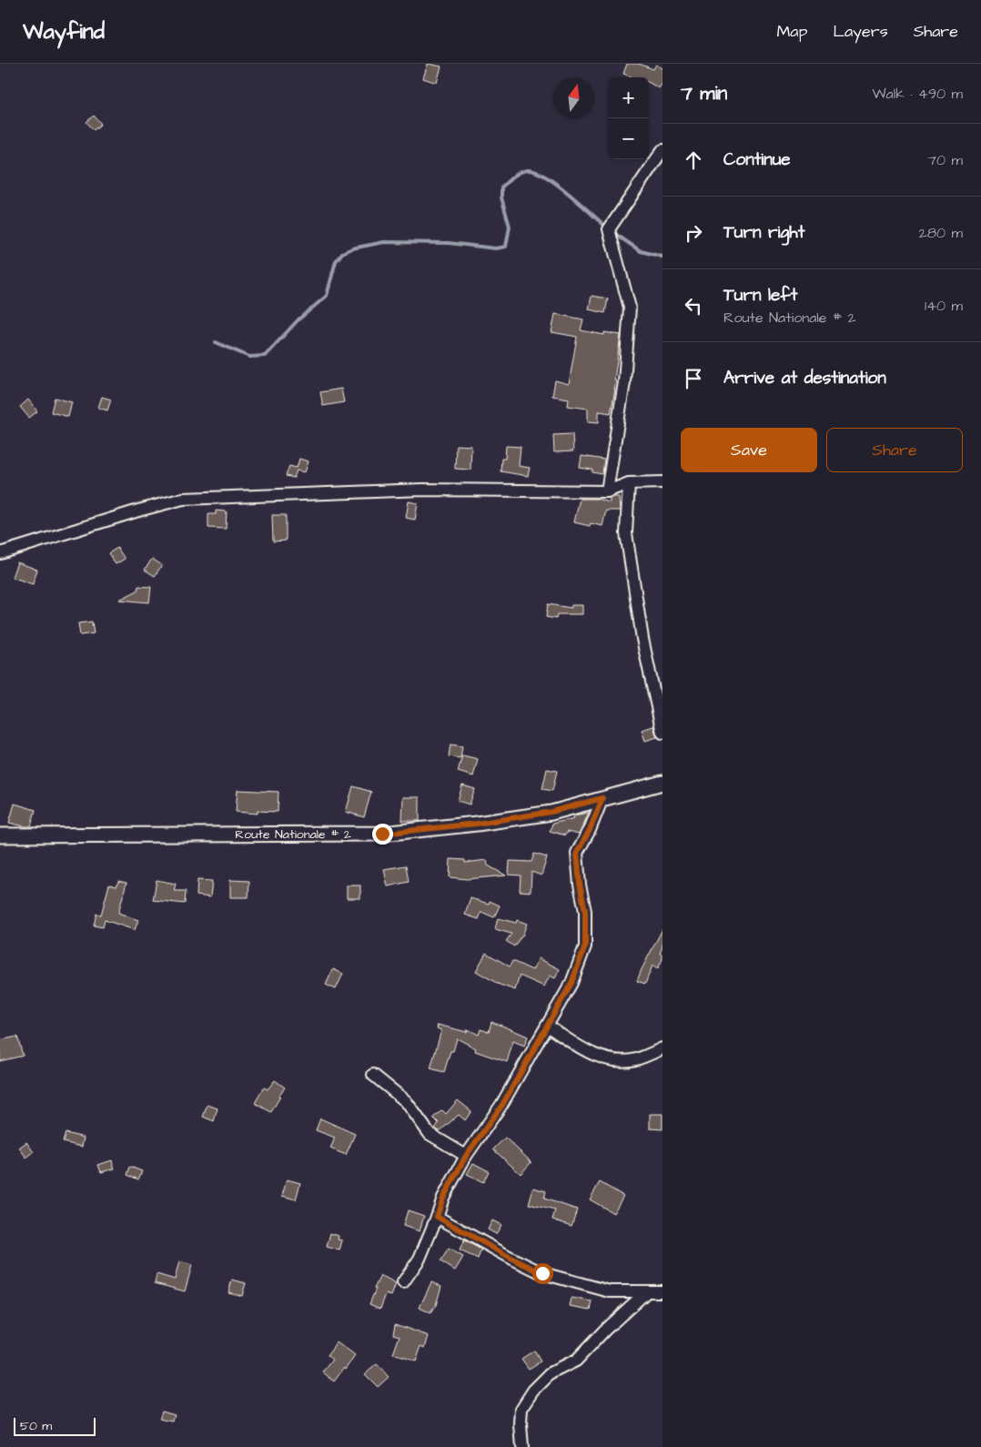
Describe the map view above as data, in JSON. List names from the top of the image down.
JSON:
{
  "streets": {
    "main road": ["Route Nationale # 2"]
  },
  "scale_bar": "50 m",
  "north": "top",
  "page": {
    "header": "Wayfind",
    "nav": ["Map", "Layers", "Share"],
    "heading": ["7 min", "Walk · 490 m"],
    "map_buttons": ["+", "−"],
    "list": [
      ["Continue", "70 m"],
      ["Turn right", "280 m"],
      ["Turn left", "Route Nationale # 2", "140 m"],
      "Arrive at destination"
    ],
    "buttons": ["Save", "Share"],
    "scale": "50 m"
  }
}
